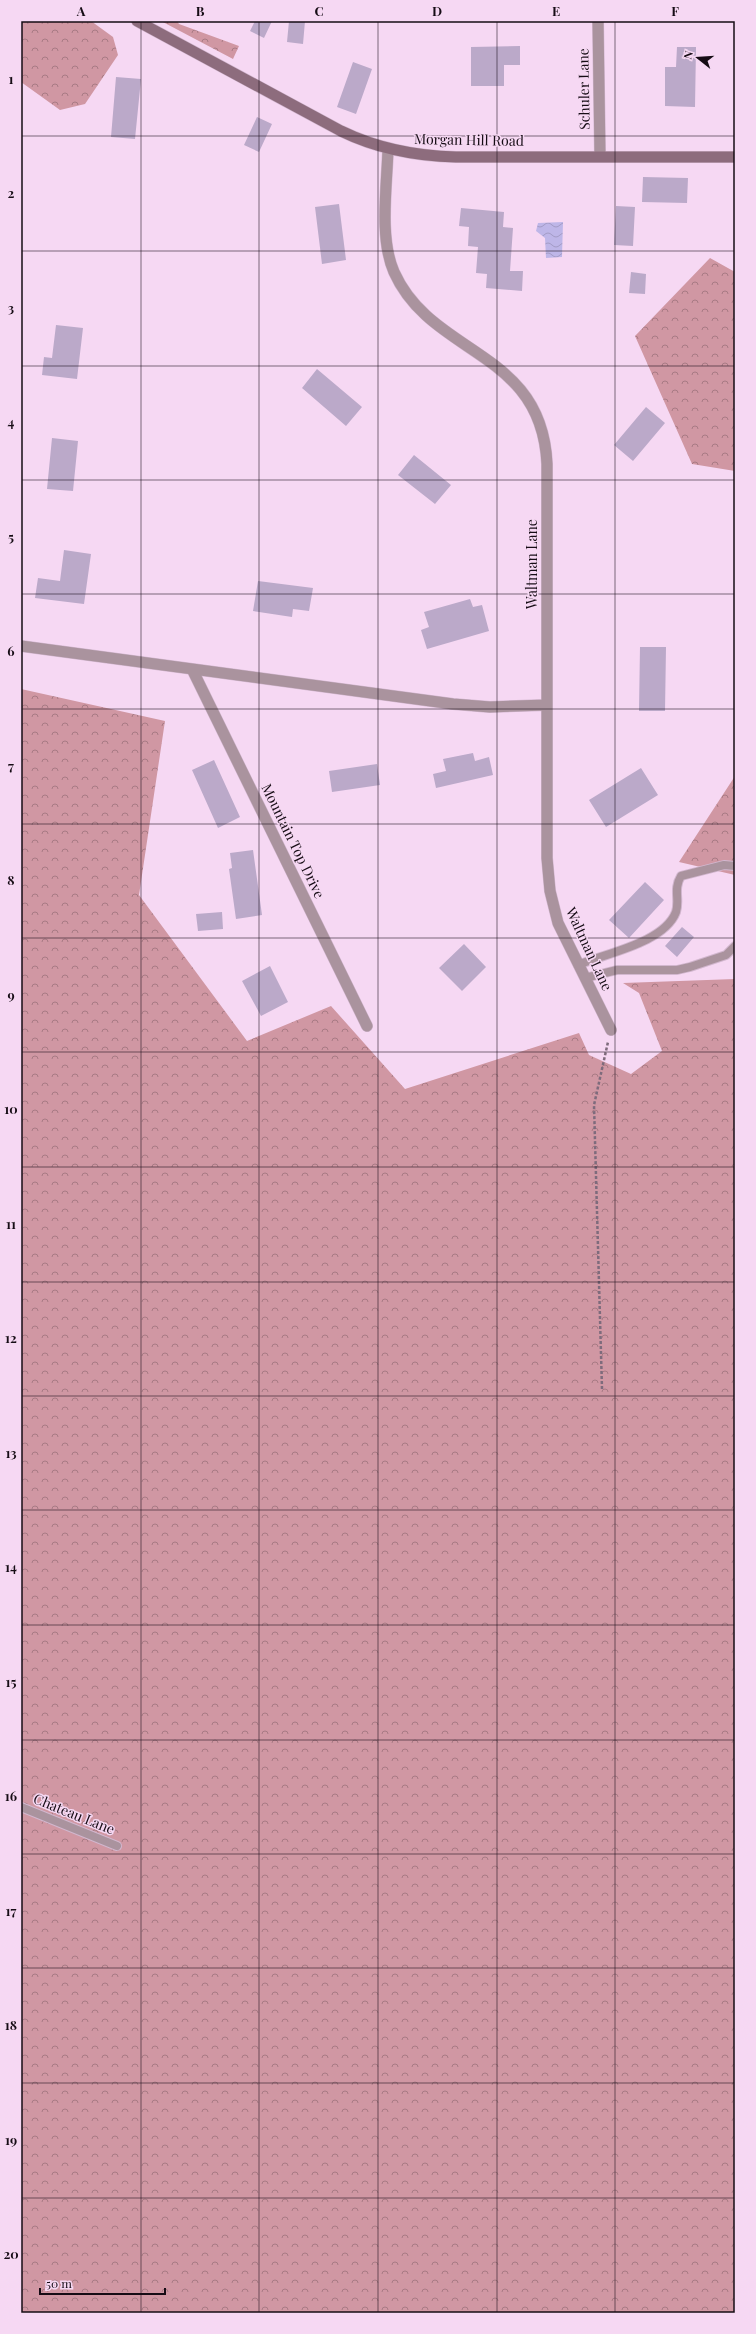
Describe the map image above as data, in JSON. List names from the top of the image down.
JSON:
{
  "streets": {
    "main road": ["Morgan Hill Road"],
    "street": ["Schuler Lane", "Waltman Lane", "Mountain Top Drive"],
    "lane": ["Chateau Lane"]
  },
  "crossings": [
    ["Schuler Lane", "Morgan Hill Road"],
    ["Morgan Hill Road", "Waltman Lane"]
  ],
  "scale_bar": "50 m",
  "north": "left",
  "grid": {
    "columns": [
      "A",
      "B",
      "C",
      "D",
      "E",
      "F"
    ],
    "rows": [
      "1",
      "2",
      "3",
      "4",
      "5",
      "6",
      "7",
      "8",
      "9",
      "10",
      "11",
      "12",
      "13",
      "14",
      "15",
      "16",
      "17",
      "18",
      "19",
      "20"
    ]
  }
}
